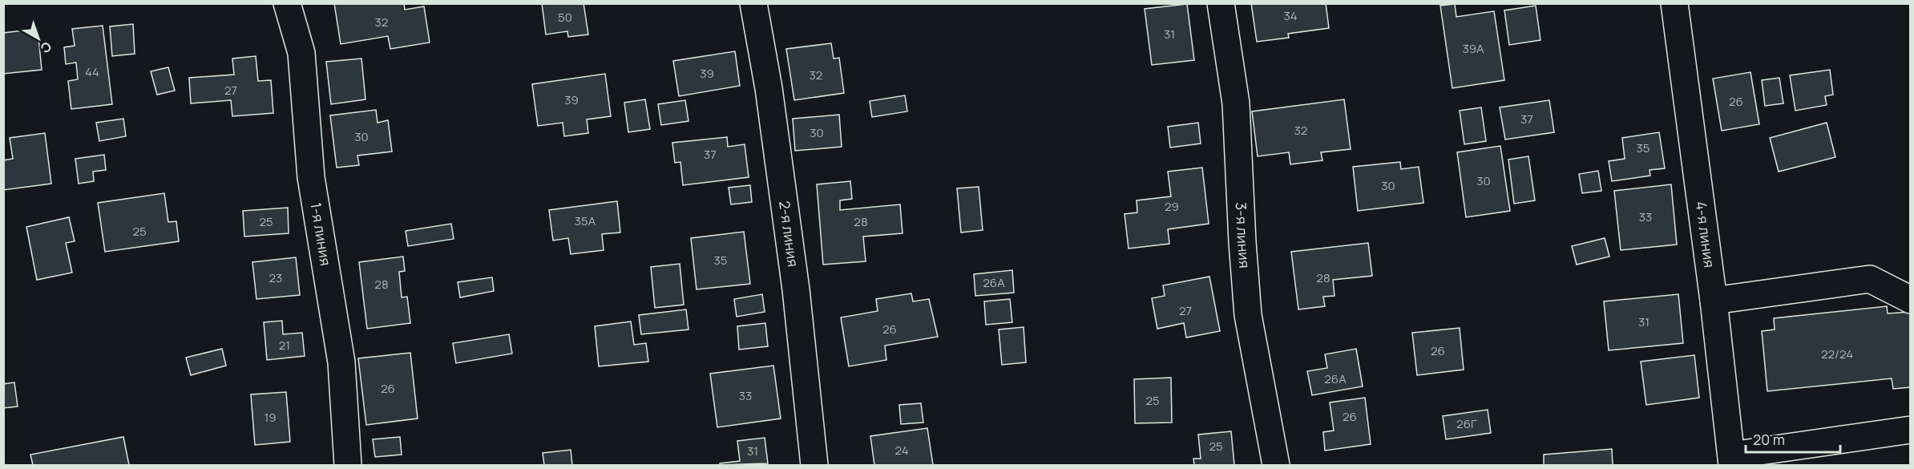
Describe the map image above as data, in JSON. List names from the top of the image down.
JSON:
{
  "streets": {
    "street": [
      "1-я линия",
      "2-я линия",
      "4-я линия",
      "3-я линия"
    ]
  },
  "house_numbers": [
    "34",
    "50",
    "32",
    "31",
    "39А",
    "44",
    "39",
    "32",
    "27",
    "39",
    "26",
    "37",
    "32",
    "30",
    "30",
    "35",
    "37",
    "30",
    "30",
    "29",
    "33",
    "35А",
    "25",
    "28",
    "25",
    "35",
    "23",
    "28",
    "26А",
    "28",
    "27",
    "31",
    "26",
    "21",
    "26",
    "22/24",
    "26А",
    "26",
    "33",
    "25",
    "26",
    "19",
    "26Г",
    "25",
    "24",
    "31"
  ],
  "scale_bar": "20 m",
  "north": "bottom right"
}
